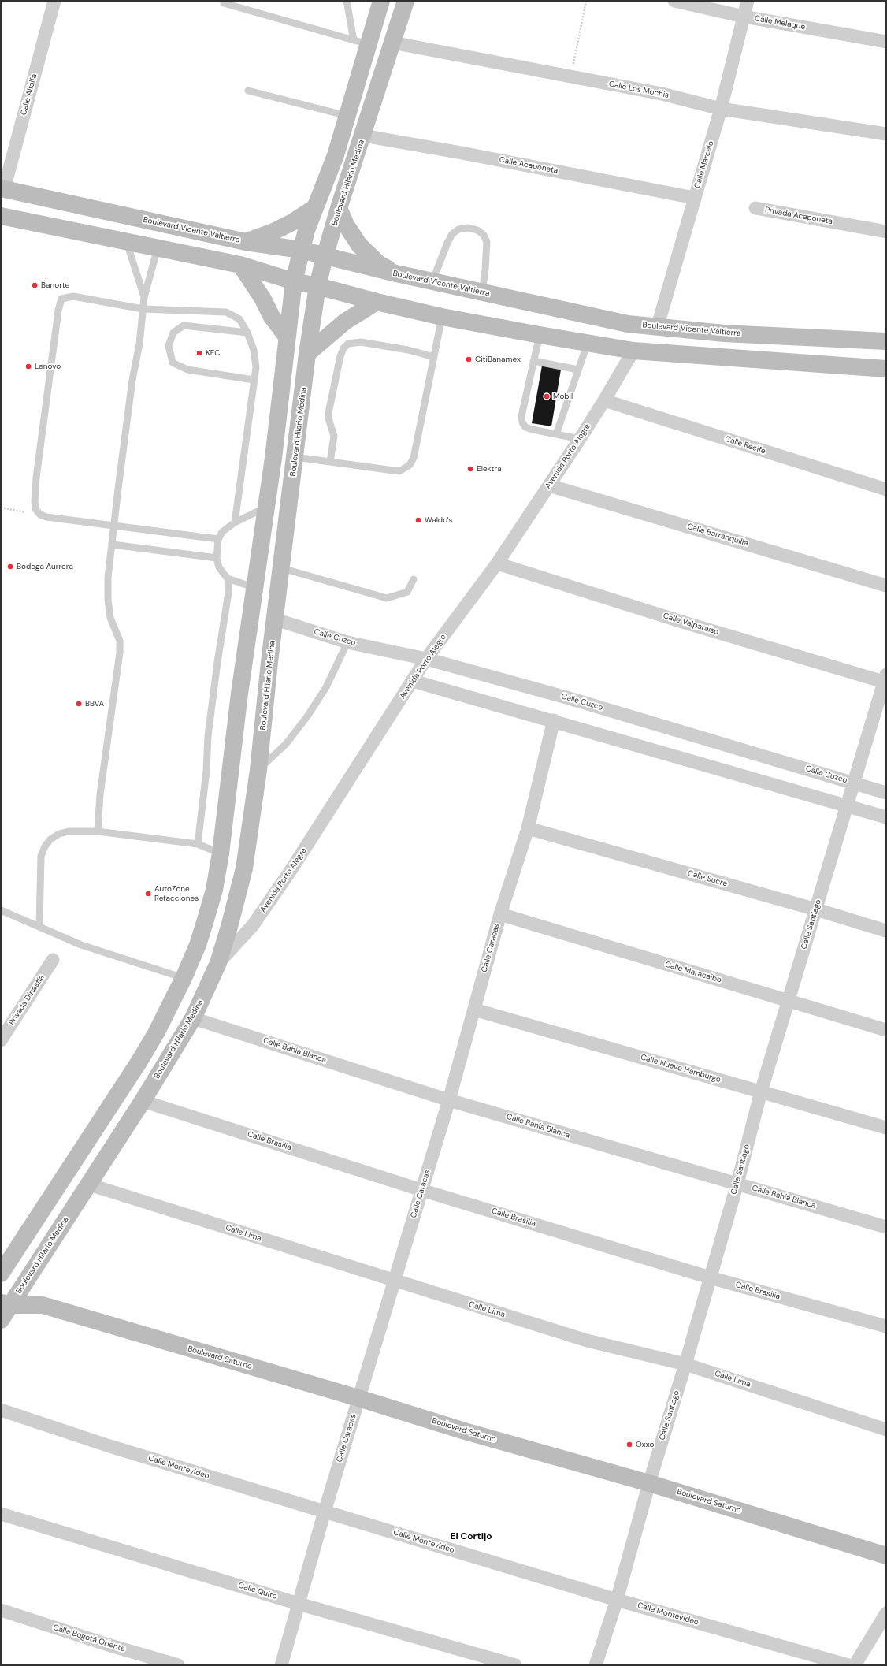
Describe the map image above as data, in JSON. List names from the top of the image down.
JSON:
{
  "streets": {
    "main road": ["Boulevard Hilario Medina", "Boulevard Vicente Valtierra", "Boulevard Saturno"],
    "street": [
      "Calle Melaque",
      "Calle Los Mochis",
      "Calle Alfalfa",
      "Calle Marcelo",
      "Calle Acaponeta",
      "Privada Acaponeta",
      "Calle Recife",
      "Avenida Porto Alegre",
      "Calle Barranquilla",
      "Calle Valparaíso",
      "Calle Cuzco",
      "Calle Sucre",
      "Calle Santiago",
      "Calle Caracas",
      "Calle Maracaibo",
      "Privada Dinastía",
      "Calle Bahía Blanca",
      "Calle Nuevo Hamburgo",
      "Calle Brasilia",
      "Calle Lima",
      "Calle Montevideo",
      "Calle Quito",
      "Calle Bogotá Oriente"
    ]
  },
  "crossings": [
    ["Calle Melaque", "Calle Marcelo"],
    ["Calle Los Mochis", "Calle Marcelo"],
    ["Calle Los Mochis", "Boulevard Hilario Medina"],
    ["Calle Alfalfa", "Boulevard Vicente Valtierra"],
    ["Calle Marcelo", "Calle Acaponeta"],
    ["Calle Marcelo", "Boulevard Vicente Valtierra"],
    ["Calle Acaponeta", "Boulevard Hilario Medina"],
    ["Boulevard Hilario Medina", "Boulevard Vicente Valtierra"],
    ["Boulevard Hilario Medina", "Avenida Porto Alegre"],
    ["Boulevard Hilario Medina", "Calle Cuzco"],
    ["Boulevard Hilario Medina", "Calle Bahía Blanca"],
    ["Boulevard Hilario Medina", "Calle Brasilia"],
    ["Boulevard Hilario Medina", "Calle Lima"],
    ["Boulevard Hilario Medina", "Boulevard Saturno"],
    ["Calle Recife", "Avenida Porto Alegre"],
    ["Avenida Porto Alegre", "Calle Barranquilla"],
    ["Avenida Porto Alegre", "Calle Valparaíso"],
    ["Avenida Porto Alegre", "Calle Cuzco"],
    ["Calle Valparaíso", "Calle Santiago"],
    ["Calle Cuzco", "Calle Santiago"],
    ["Calle Sucre", "Calle Santiago"],
    ["Calle Sucre", "Calle Caracas"],
    ["Calle Santiago", "Calle Maracaibo"],
    ["Calle Santiago", "Calle Bahía Blanca"],
    ["Calle Santiago", "Calle Nuevo Hamburgo"],
    ["Calle Santiago", "Calle Brasilia"],
    ["Calle Santiago", "Calle Lima"],
    ["Calle Santiago", "Boulevard Saturno"],
    ["Calle Santiago", "Calle Montevideo"],
    ["Calle Caracas", "Calle Maracaibo"],
    ["Calle Caracas", "Calle Bahía Blanca"],
    ["Calle Caracas", "Calle Nuevo Hamburgo"],
    ["Calle Caracas", "Calle Brasilia"],
    ["Calle Caracas", "Calle Lima"],
    ["Calle Caracas", "Boulevard Saturno"],
    ["Calle Caracas", "Calle Montevideo"],
    ["Calle Caracas", "Calle Quito"]
  ],
  "districts": ["El Cortijo"],
  "places": [
    "Banorte",
    "KFC",
    "CitiBanamex",
    "Lenovo",
    "Mobil",
    "Elektra",
    "Waldo's",
    "Bodega Aurrera",
    "BBVA",
    "AutoZone Refacciones",
    "Oxxo"
  ]
}
